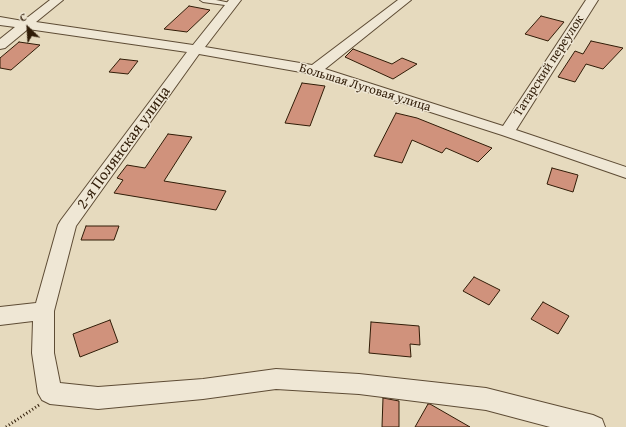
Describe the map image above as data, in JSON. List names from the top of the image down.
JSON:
{
  "streets": {
    "street": ["Татарский переулок", "Большая Луговая улица", "2-я Полянская улица"]
  },
  "crossings": [
    ["Татарский переулок", "Большая Луговая улица"],
    ["Большая Луговая улица", "2-я Полянская улица"]
  ],
  "north": "top left"
}
